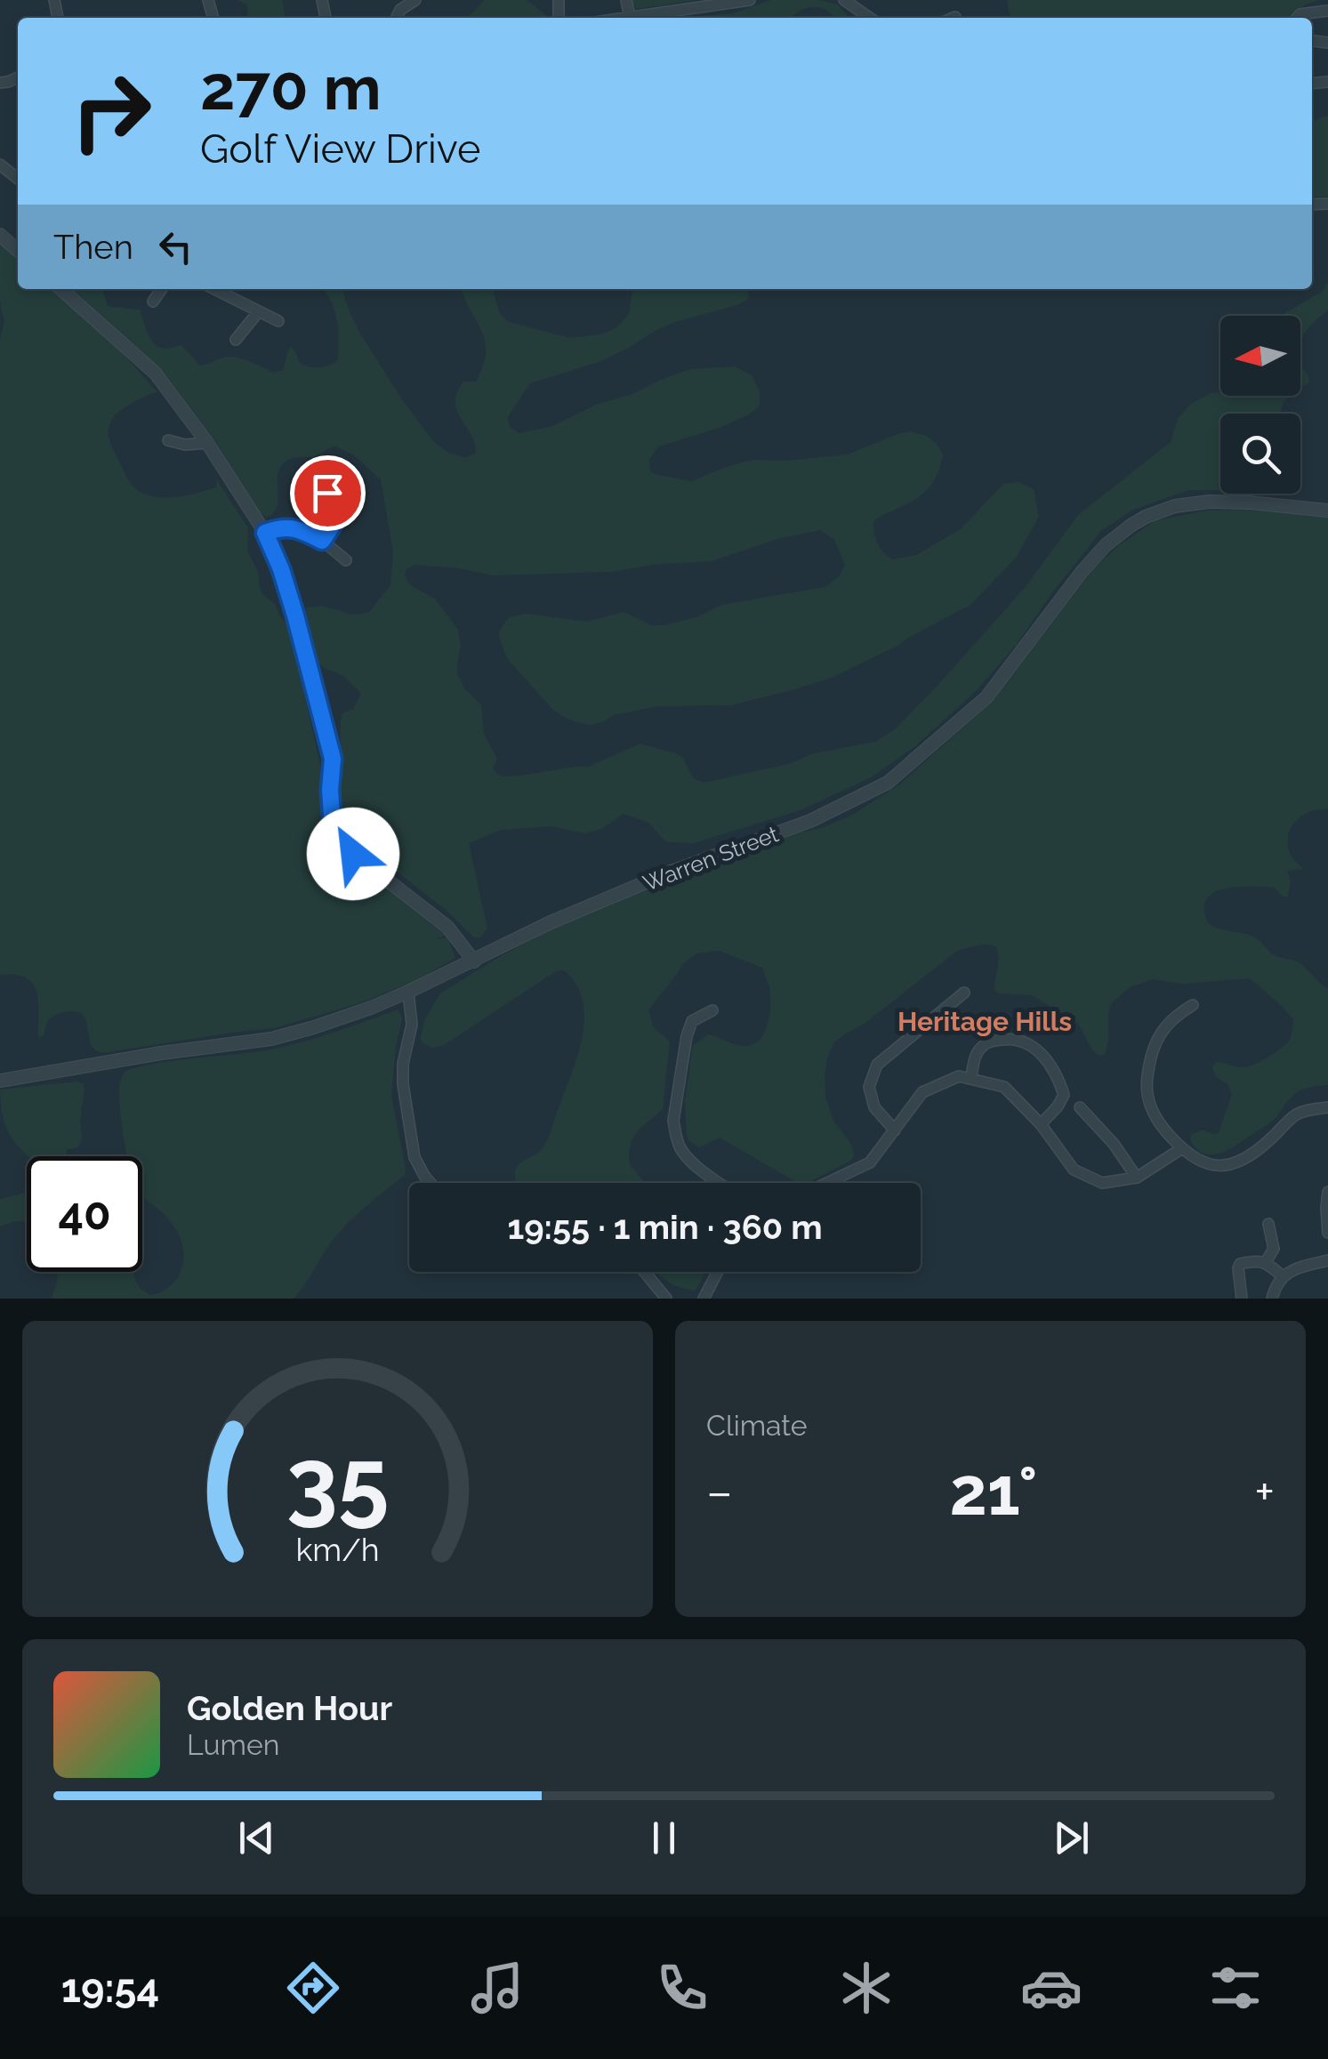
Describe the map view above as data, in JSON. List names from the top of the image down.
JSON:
{
  "streets": {
    "street": ["Warren Street"]
  },
  "districts": ["Heritage Hills"],
  "north": "left",
  "page": {
    "turn": ["270 m", "Golf View Drive"],
    "then": "Then",
    "limit": "40",
    "trip": "19:55 · 1 min · 360 m",
    "tile": "Climate",
    "heat": ["−", "21°", "+"],
    "song": ["Golden Hour", "Lumen"],
    "tabs": "19:54",
    "gauge": ["35", "km/h"]
  }
}
